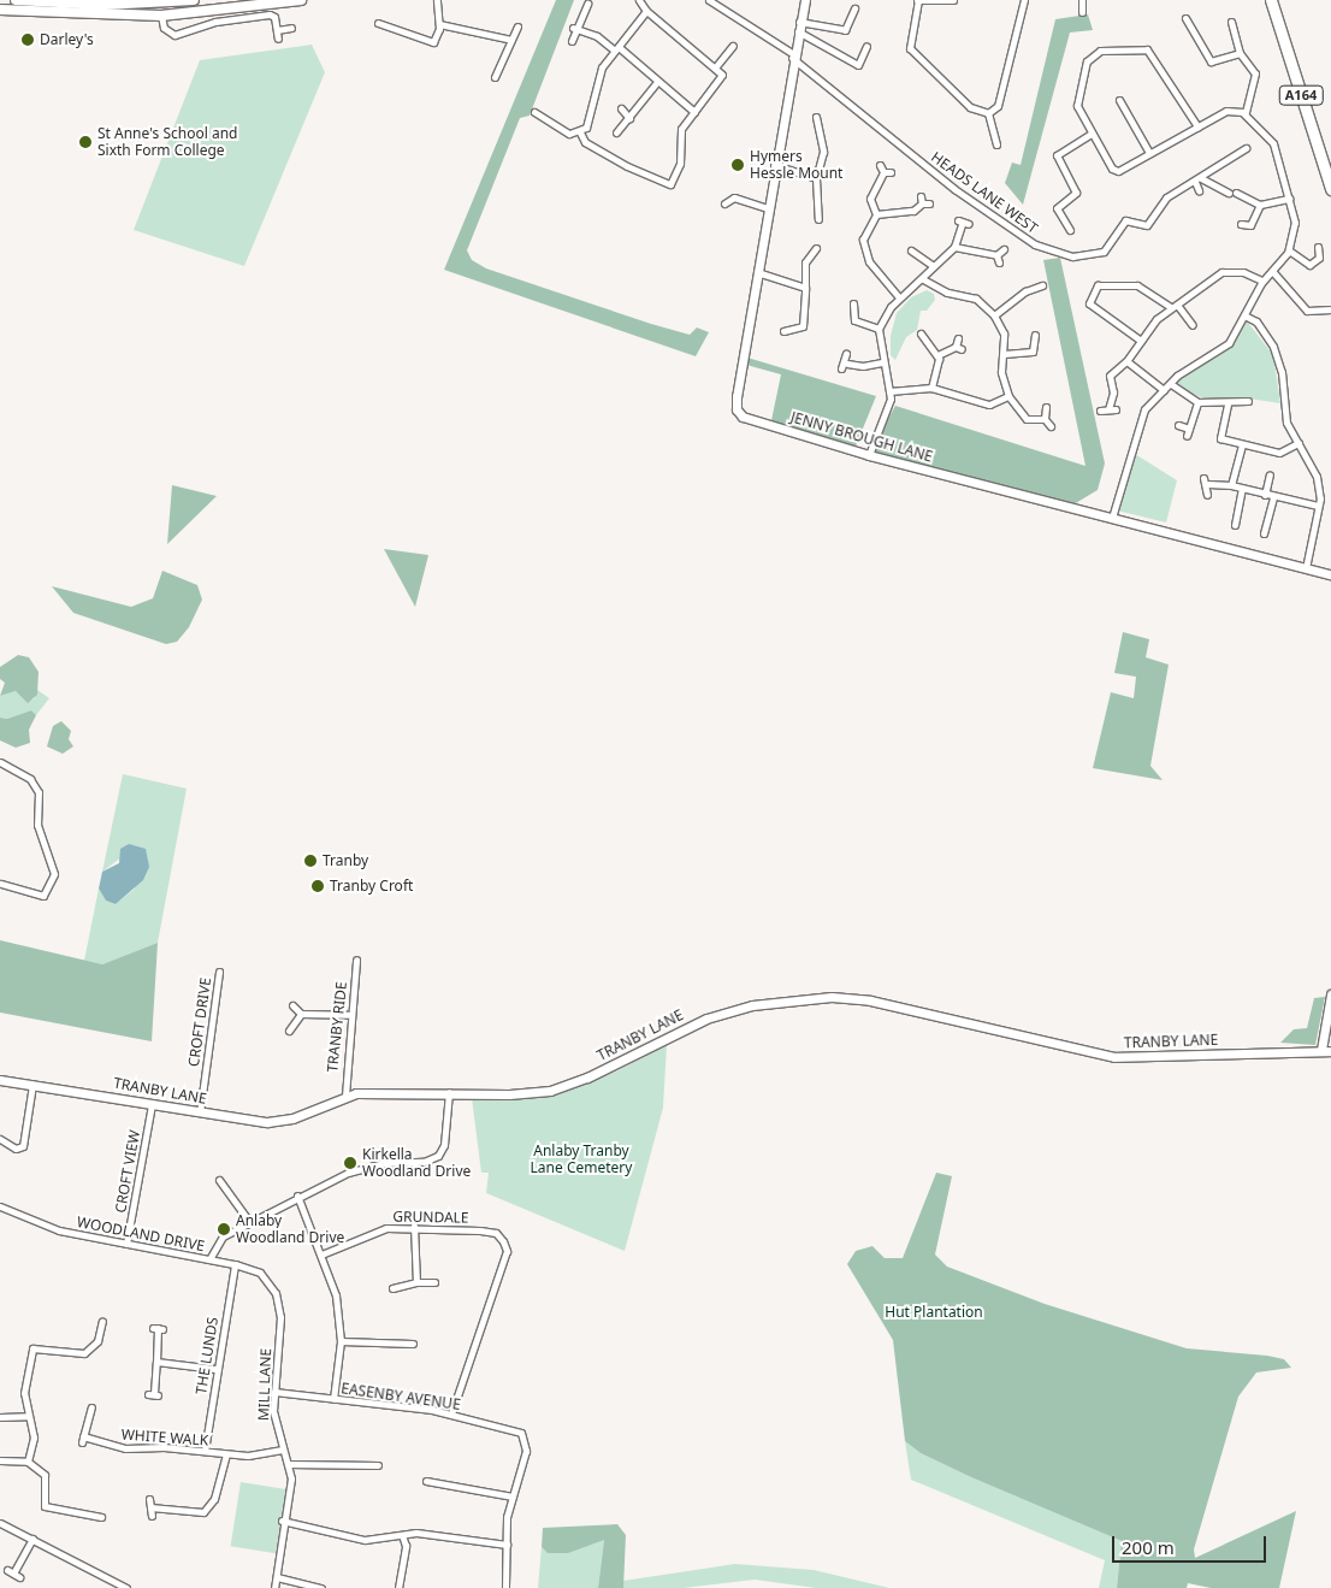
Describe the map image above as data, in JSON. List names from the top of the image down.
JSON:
{
  "streets": {
    "highway": ["A164"],
    "main road": ["JENNY BROUGH LANE", "TRANBY LANE"],
    "street": [
      "HEADS LANE WEST",
      "CROFT DRIVE",
      "TRANBY RIDE",
      "CROFT VIEW",
      "GRUNDALE",
      "WOODLAND DRIVE",
      "THE LUNDS",
      "MILL LANE",
      "EASENBY AVENUE",
      "WHITE WALK"
    ]
  },
  "crossings": [
    ["HEADS LANE WEST", "JENNY BROUGH LANE"],
    ["CROFT DRIVE", "TRANBY LANE"],
    ["TRANBY RIDE", "TRANBY LANE"],
    ["TRANBY LANE", "CROFT VIEW"],
    ["TRANBY LANE", "WOODLAND DRIVE"],
    ["CROFT VIEW", "WOODLAND DRIVE"],
    ["GRUNDALE", "EASENBY AVENUE"],
    ["WOODLAND DRIVE", "MILL LANE"],
    ["THE LUNDS", "MILL LANE"],
    ["THE LUNDS", "WHITE WALK"],
    ["MILL LANE", "EASENBY AVENUE"],
    ["MILL LANE", "WHITE WALK"]
  ],
  "parks": ["Anlaby Tranby Lane Cemetery", "Hut Plantation"],
  "places": [
    "Darley's",
    "St Anne's School and Sixth Form College",
    "Hymers Hessle Mount",
    "Tranby",
    "Tranby Croft",
    "Kirkella Woodland Drive",
    "Anlaby Woodland Drive"
  ],
  "scale_bar": "200 m"
}
